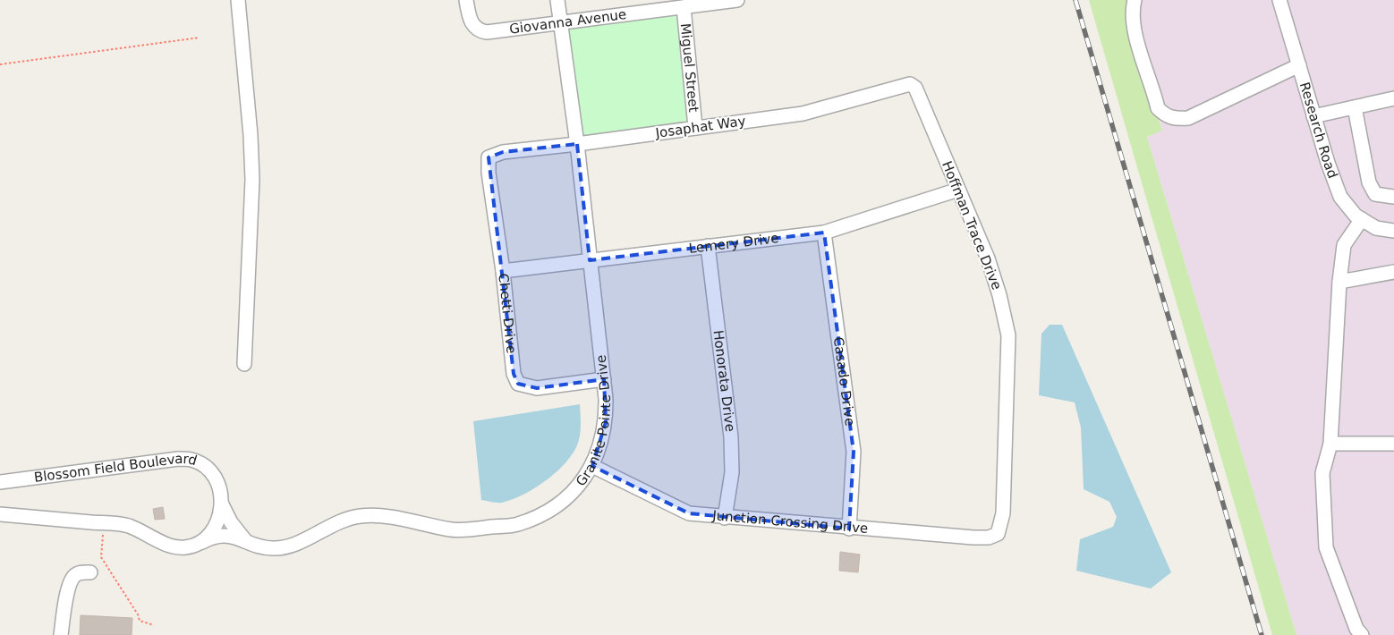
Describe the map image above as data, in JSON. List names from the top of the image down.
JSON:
{
  "streets": {
    "street": [
      "Giovanna Avenue",
      "Miguel Street",
      "Josaphat Way",
      "Research Road",
      "Hoffman Trace Drive",
      "Lemery Drive",
      "Chetti Drive",
      "Casado Drive",
      "Honorata Drive",
      "Granite Pointe Drive",
      "Blossom Field Boulevard",
      "Junction Crossing Drive"
    ]
  },
  "crossings": [
    ["Giovanna Avenue", "Miguel Street"],
    ["Giovanna Avenue", "Granite Pointe Drive"],
    ["Miguel Street", "Josaphat Way"],
    ["Josaphat Way", "Hoffman Trace Drive"],
    ["Josaphat Way", "Chetti Drive"],
    ["Josaphat Way", "Granite Pointe Drive"],
    ["Hoffman Trace Drive", "Lemery Drive"],
    ["Hoffman Trace Drive", "Junction Crossing Drive"],
    ["Lemery Drive", "Chetti Drive"],
    ["Lemery Drive", "Casado Drive"],
    ["Lemery Drive", "Honorata Drive"],
    ["Lemery Drive", "Granite Pointe Drive"],
    ["Chetti Drive", "Granite Pointe Drive"],
    ["Casado Drive", "Junction Crossing Drive"],
    ["Honorata Drive", "Junction Crossing Drive"],
    ["Granite Pointe Drive", "Blossom Field Boulevard"],
    ["Granite Pointe Drive", "Junction Crossing Drive"]
  ]
}
